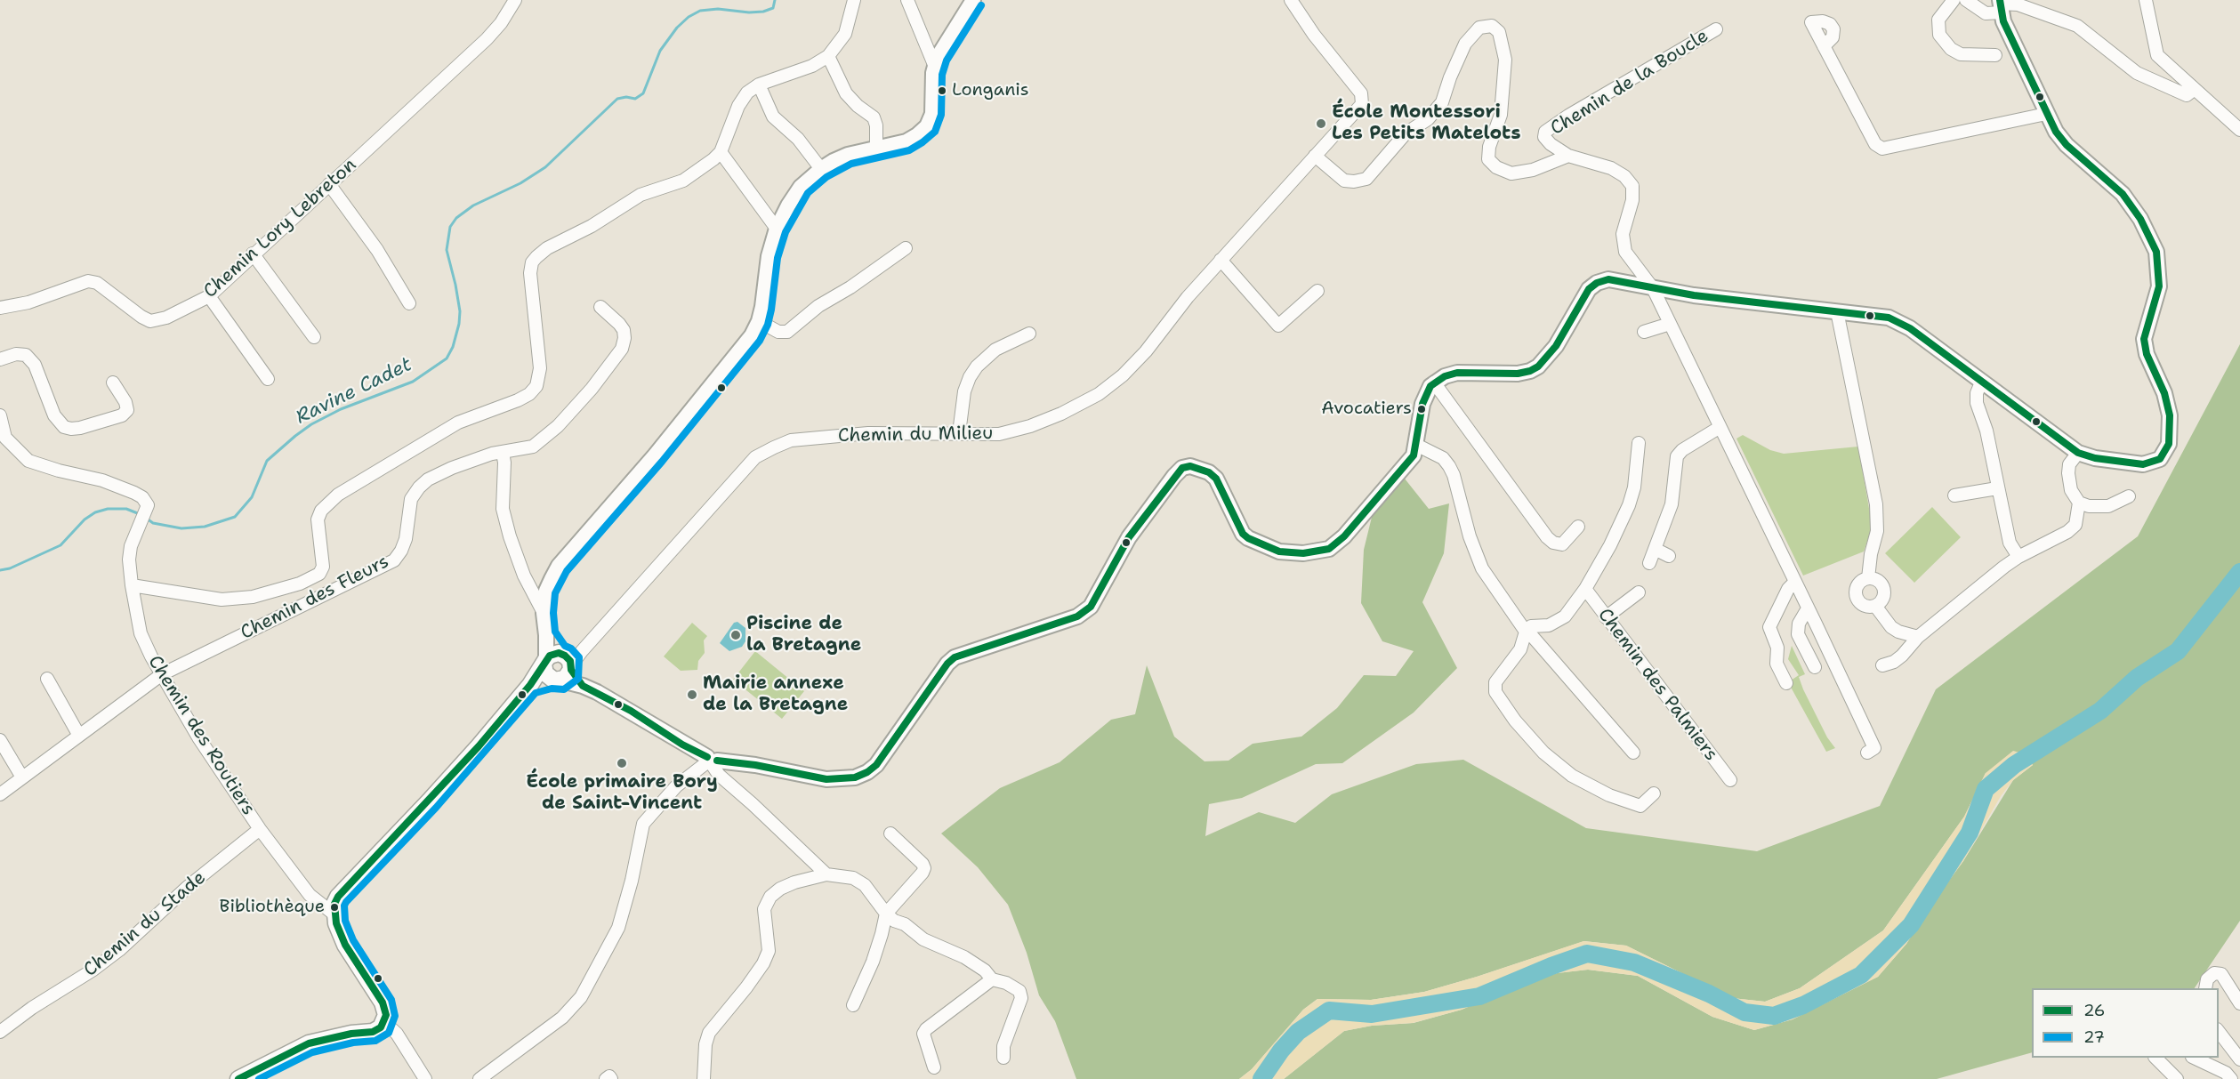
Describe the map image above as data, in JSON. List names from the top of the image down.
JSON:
{
  "streets": {
    "street": [
      "Chemin de la Boucle",
      "Chemin Lory Lebreton",
      "Chemin du Milieu",
      "Chemin des Fleurs",
      "Chemin des Palmiers",
      "Chemin des Routiers",
      "Chemin du Stade"
    ]
  },
  "crossings": [
    ["Chemin de la Boucle", "Chemin du Milieu"],
    ["Chemin des Fleurs", "Chemin des Routiers"],
    ["Chemin des Routiers", "Chemin du Stade"]
  ],
  "water": ["Ravine Cadet"],
  "places": [
    "Longanis",
    "École Montessori Les Petits Matelots",
    "Avocatiers",
    "Piscine de la Bretagne",
    "Mairie annexe de la Bretagne",
    "École primaire Bory de Saint-Vincent",
    "Bibliothèque"
  ],
  "lines": ["transit line 26", "transit line 27"],
  "legend": ["26", "27"]
}
